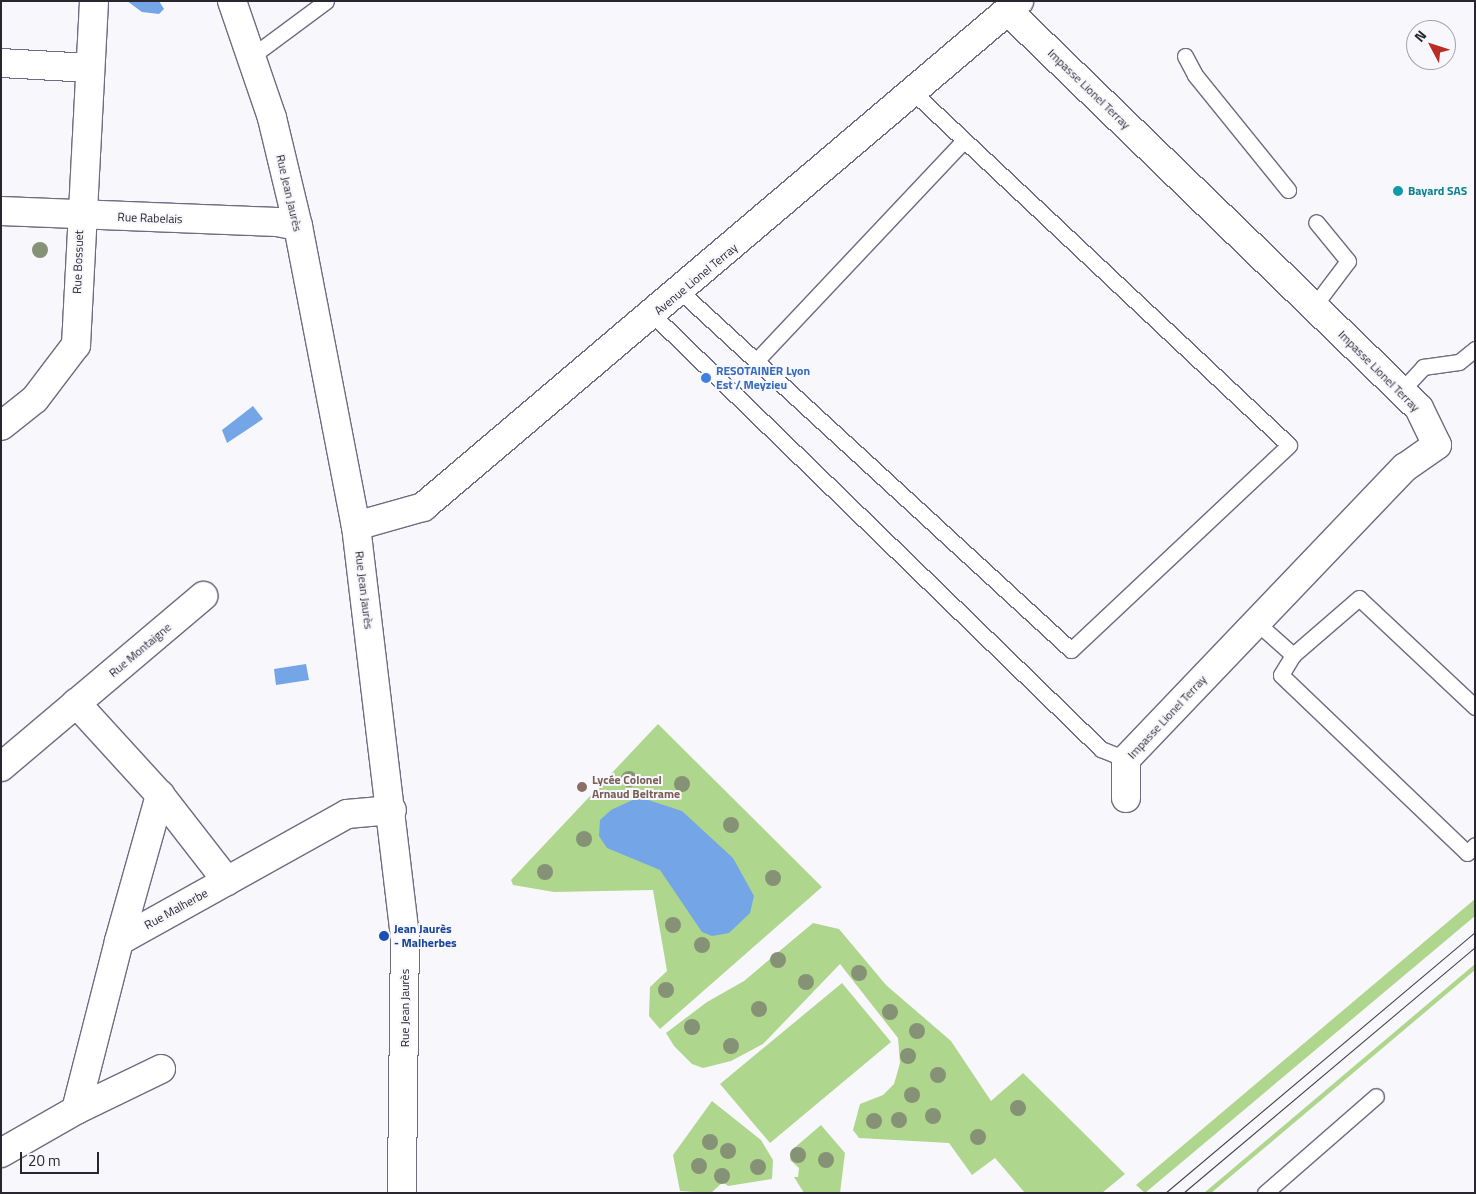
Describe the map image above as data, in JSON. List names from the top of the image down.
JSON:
{
  "streets": {
    "street": [
      "Impasse Lionel Terray",
      "Rue Jean Jaurès",
      "Rue Rabelais",
      "Rue Bossuet",
      "Avenue Lionel Terray",
      "Rue Montaigne",
      "Rue Malherbe"
    ]
  },
  "crossings": [
    ["Impasse Lionel Terray", "Avenue Lionel Terray"],
    ["Rue Jean Jaurès", "Rue Rabelais"],
    ["Rue Jean Jaurès", "Avenue Lionel Terray"],
    ["Rue Jean Jaurès", "Rue Malherbe"],
    ["Rue Rabelais", "Rue Bossuet"]
  ],
  "places": [
    "Bayard SAS",
    "RESOTAINER Lyon Est / Meyzieu",
    "Lycée Colonel Arnaud Beltrame",
    "Jean Jaurès - Malherbes"
  ],
  "scale_bar": "20 m",
  "north": "top left"
}
